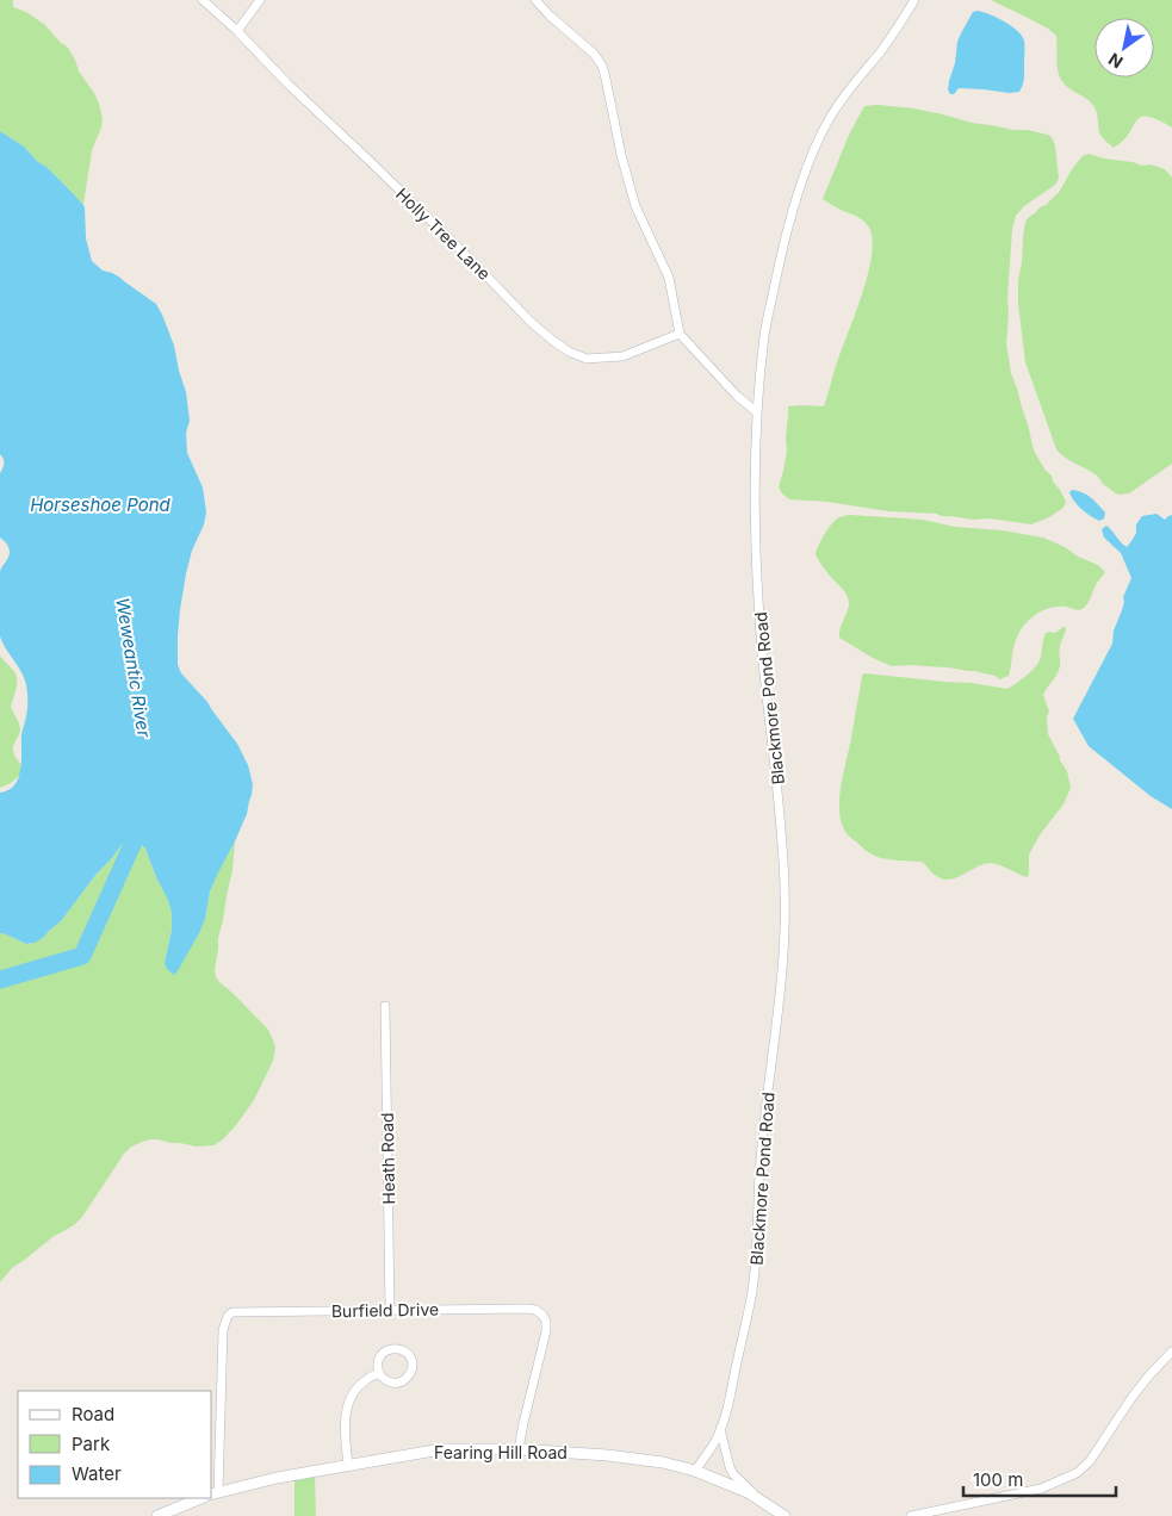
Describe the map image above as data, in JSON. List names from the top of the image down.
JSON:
{
  "streets": {
    "main road": ["Fearing Hill Road"],
    "street": [
      "Holly Tree Lane",
      "Blackmore Pond Road",
      "Heath Road",
      "Burfield Drive"
    ]
  },
  "crossings": [
    ["Blackmore Pond Road", "Fearing Hill Road"],
    ["Heath Road", "Burfield Drive"],
    ["Burfield Drive", "Fearing Hill Road"]
  ],
  "water": ["Horseshoe Pond", "Weweantic River"],
  "legend": ["Road", "Park", "Water"],
  "scale_bar": "100 m",
  "north": "bottom left"
}
